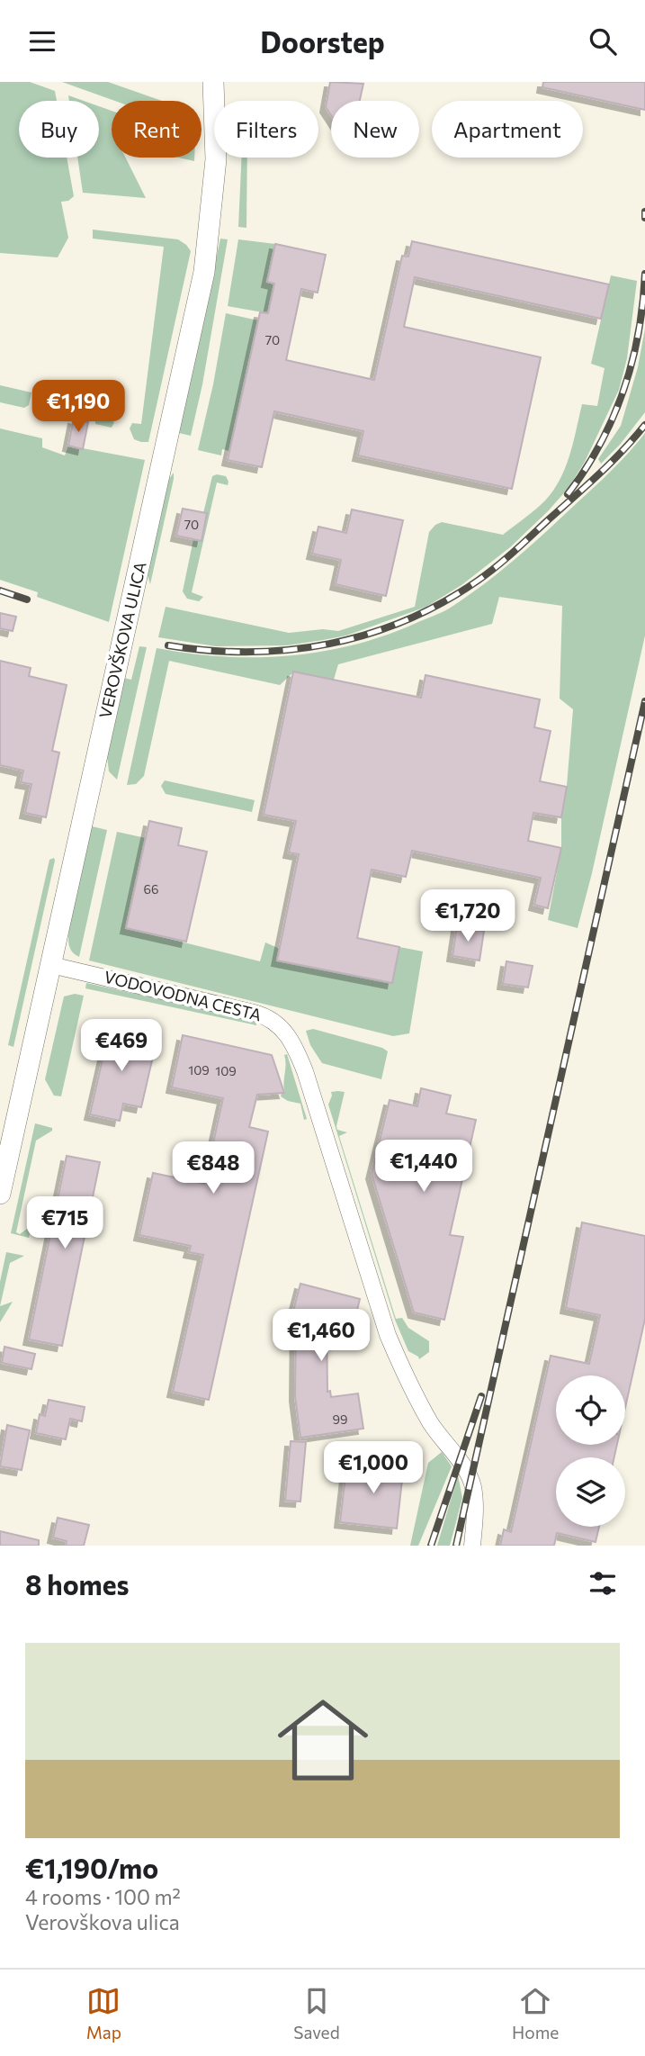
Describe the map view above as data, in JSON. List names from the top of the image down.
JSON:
{
  "streets": {
    "street": ["VEROVŠKOVA ULICA", "VODOVODNA CESTA"]
  },
  "crossings": [
    ["VEROVŠKOVA ULICA", "VODOVODNA CESTA"]
  ],
  "house_numbers": [
    "70",
    "70",
    "66",
    "109",
    "109",
    "99"
  ],
  "page": {
    "header": "Doorstep",
    "chip": [
      "Buy",
      "Rent",
      "Filters",
      "New",
      "Apartment"
    ],
    "price": [
      "€1,190",
      "€1,720",
      "€469",
      "€1,440",
      "€848",
      "€715",
      "€1,460",
      "€1,000"
    ],
    "heading": "8 homes",
    "list": [
      {
        "name": "€1,190/mo",
        "note": "4 rooms · 100 m² · Verovškova ulica"
      }
    ],
    "tabs": ["Map", "Saved", "Home"]
  }
}
